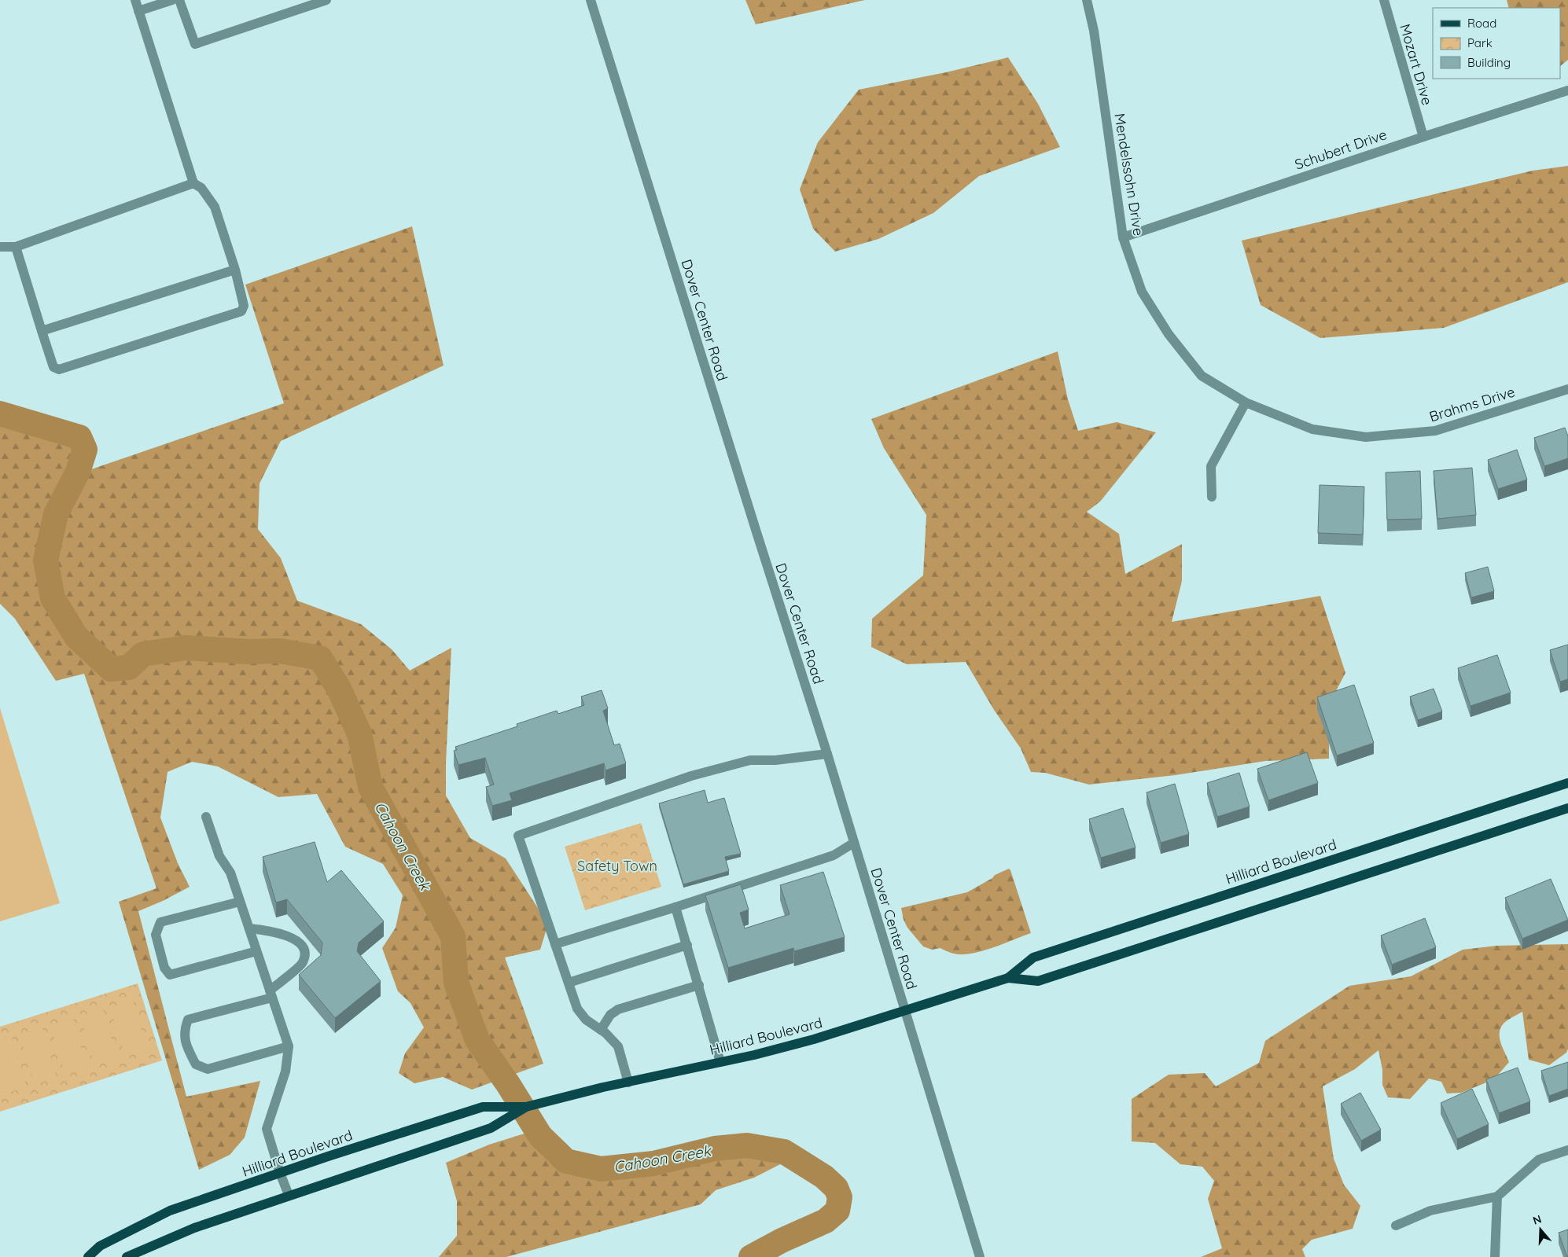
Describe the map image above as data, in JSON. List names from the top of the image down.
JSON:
{
  "streets": {
    "main road": ["Hilliard Boulevard"],
    "street": [
      "Mozart Drive",
      "Schubert Drive",
      "Mendelssohn Drive",
      "Dover Center Road",
      "Brahms Drive"
    ]
  },
  "crossings": [
    ["Mozart Drive", "Schubert Drive"],
    ["Schubert Drive", "Mendelssohn Drive"],
    ["Mendelssohn Drive", "Brahms Drive"],
    ["Dover Center Road", "Hilliard Boulevard"]
  ],
  "water": ["Cahoon Creek"],
  "parks": ["Safety Town"],
  "legend": ["Road", "Park", "Building"],
  "north": "top"
}
